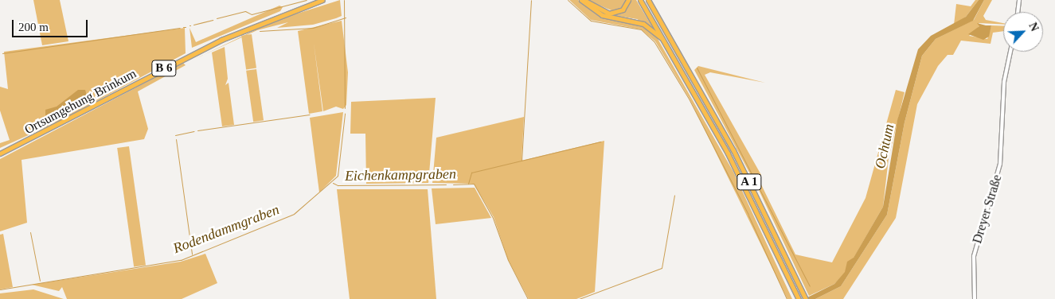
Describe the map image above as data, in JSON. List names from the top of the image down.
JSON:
{
  "streets": {
    "highway": ["B 6", "Ortsumgehung Brinkum", "A 1"],
    "street": ["Dreyer Straße"]
  },
  "water": ["Ochtum", "Eichenkampgraben", "Rodendammgraben"],
  "scale_bar": "200 m",
  "north": "top right"
}
